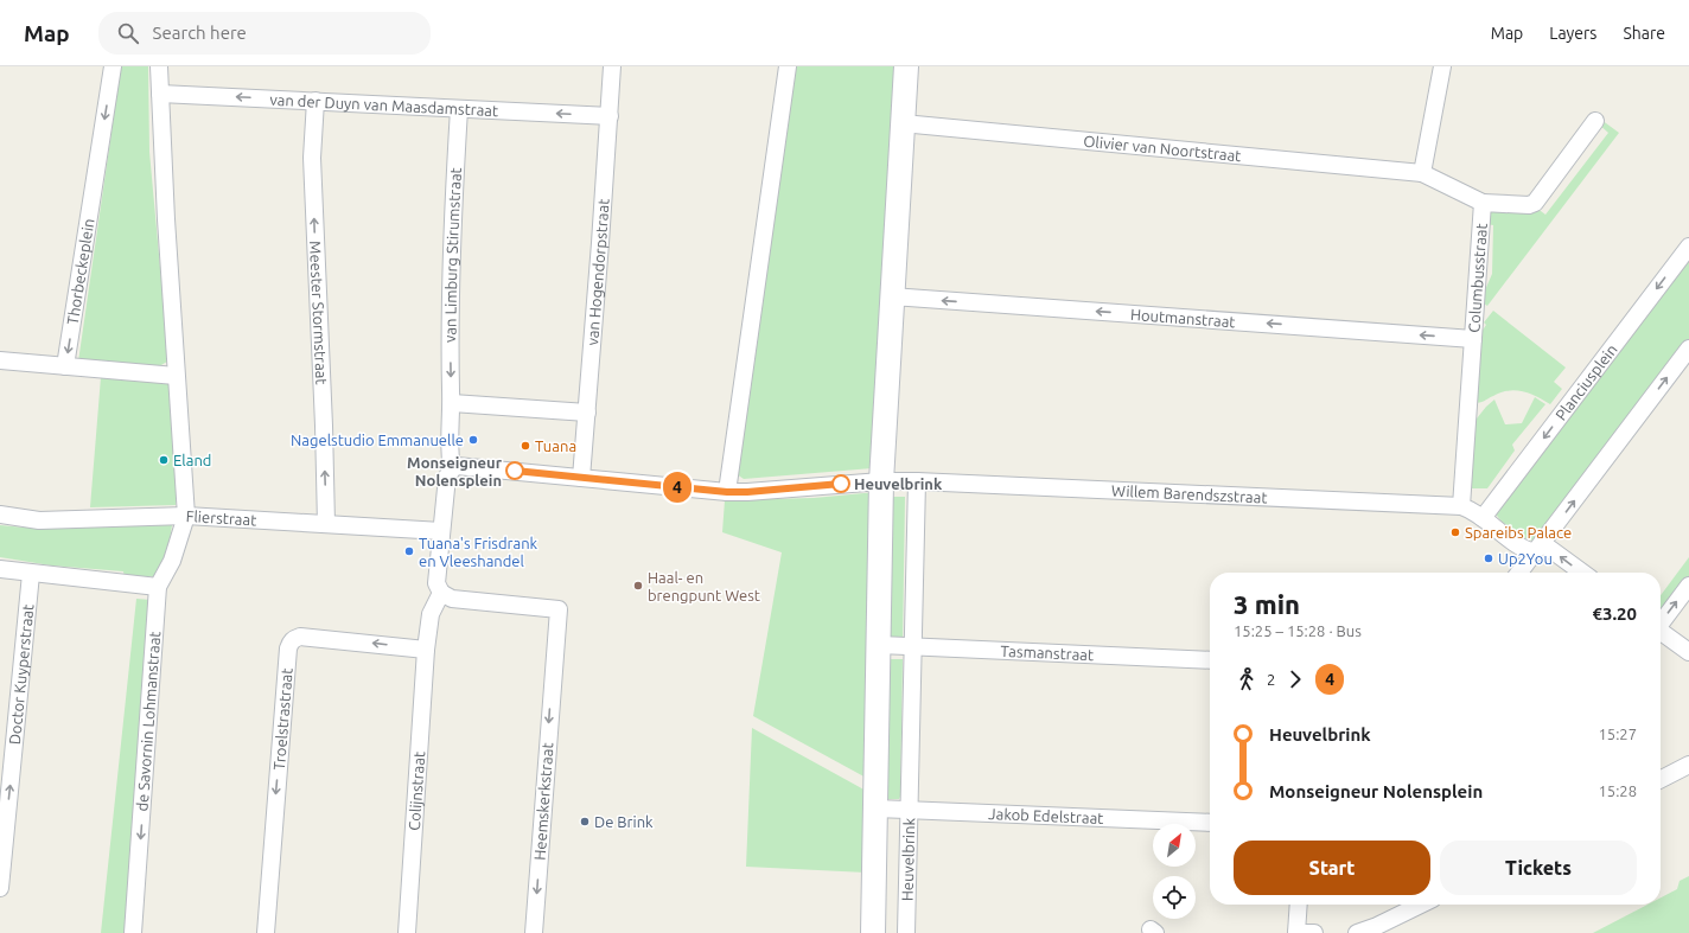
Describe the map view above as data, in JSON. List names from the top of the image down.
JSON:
{
  "streets": {
    "street": [
      "van der Duyn van Maasdamstraat",
      "Olivier van Noortstraat",
      "van Limburg Stirumstraat",
      "Thorbeckeplein",
      "van Hogendorpstraat",
      "Columbusstraat",
      "Meester Stormstraat",
      "Houtmanstraat",
      "Planciusplein",
      "Willem Barendszstraat",
      "Flierstraat",
      "Tasmanstraat",
      "Doctor Kuyperstraat",
      "Troelstrastraat",
      "de Savornin Lohmanstraat",
      "Colijnstraat",
      "Heemskerkstraat",
      "Jakob Edelstraat",
      "Heuvelbrink"
    ]
  },
  "crossings": [
    ["van der Duyn van Maasdamstraat", "van Limburg Stirumstraat"],
    ["van der Duyn van Maasdamstraat", "van Hogendorpstraat"],
    ["van der Duyn van Maasdamstraat", "Meester Stormstraat"],
    ["Columbusstraat", "Houtmanstraat"],
    ["Columbusstraat", "Willem Barendszstraat"],
    ["Meester Stormstraat", "Flierstraat"],
    ["Willem Barendszstraat", "Heuvelbrink"],
    ["Flierstraat", "de Savornin Lohmanstraat"],
    ["Tasmanstraat", "Heuvelbrink"],
    ["Troelstrastraat", "Colijnstraat"],
    ["Jakob Edelstraat", "Heuvelbrink"]
  ],
  "one_way": [
    "van der Duyn van Maasdamstraat",
    "van Limburg Stirumstraat",
    "Houtmanstraat",
    "Doctor Kuyperstraat",
    "de Savornin Lohmanstraat"
  ],
  "places": [
    "Nagelstudio Emmanuelle",
    "Tuana",
    "Eland",
    "Monseigneur Nolensplein",
    "Heuvelbrink",
    "Spareibs Palace",
    "Tuana's Frisdrank en Vleeshandel",
    "Up2You",
    "Haal- en brengpunt West",
    "De Brink"
  ],
  "lines": ["bus line 4"],
  "north": "top right",
  "page": {
    "header": "Map",
    "search": "Search here",
    "nav": ["Map", "Layers", "Share"],
    "on_map": "4",
    "heading": ["3 min", "15:25 – 15:28 · Bus", "€3.20"],
    "legs": ["2", "4"],
    "list": [
      {
        "name": "Heuvelbrink",
        "value": "15:27"
      },
      {
        "name": "Monseigneur Nolensplein",
        "value": "15:28"
      }
    ],
    "buttons": ["Start", "Tickets"]
  }
}
